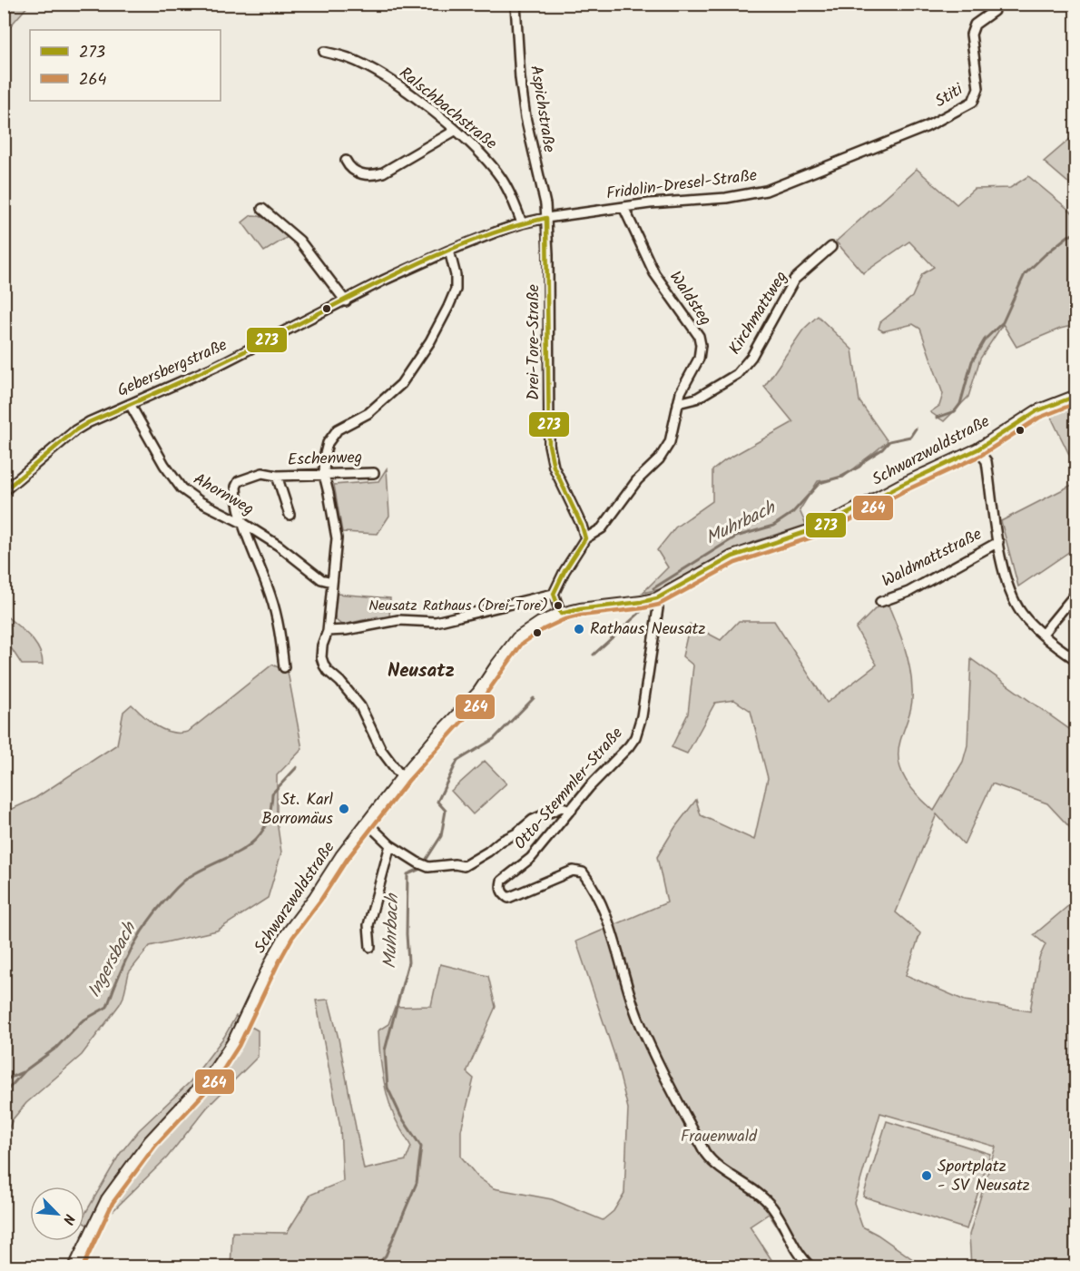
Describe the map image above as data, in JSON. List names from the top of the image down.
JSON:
{
  "streets": {
    "main road": ["Schwarzwaldstraße"],
    "street": [
      "Stiti",
      "Ralschbachstraße",
      "Aspichstraße",
      "Fridolin-Dresel-Straße",
      "Waldsteg",
      "Kirchmattweg",
      "Drei-Tore-Straße",
      "Gebersbergstraße",
      "Eschenweg",
      "Ahornweg",
      "Waldmattstraße",
      "Otto-Stemmler-Straße"
    ]
  },
  "crossings": [
    ["Stiti", "Fridolin-Dresel-Straße"],
    ["Ralschbachstraße", "Gebersbergstraße"],
    ["Aspichstraße", "Fridolin-Dresel-Straße"],
    ["Aspichstraße", "Drei-Tore-Straße"],
    ["Aspichstraße", "Gebersbergstraße"],
    ["Fridolin-Dresel-Straße", "Waldsteg"],
    ["Fridolin-Dresel-Straße", "Drei-Tore-Straße"],
    ["Fridolin-Dresel-Straße", "Gebersbergstraße"],
    ["Waldsteg", "Kirchmattweg"],
    ["Waldsteg", "Drei-Tore-Straße"],
    ["Drei-Tore-Straße", "Gebersbergstraße"],
    ["Gebersbergstraße", "Ahornweg"],
    ["Schwarzwaldstraße", "Waldmattstraße"],
    ["Schwarzwaldstraße", "Otto-Stemmler-Straße"],
    ["Eschenweg", "Ahornweg"]
  ],
  "districts": ["Neusatz"],
  "water": ["Muhrbach", "Ingersbach"],
  "parks": ["Frauenwald"],
  "places": [
    "Neusatz Rathaus (Drei-Tore)",
    "Rathaus Neusatz",
    "St. Karl Borromäus",
    "Sportplatz - SV Neusatz"
  ],
  "lines": ["transit line 273", "transit line 264"],
  "legend": ["273", "264"],
  "north": "bottom right"
}
